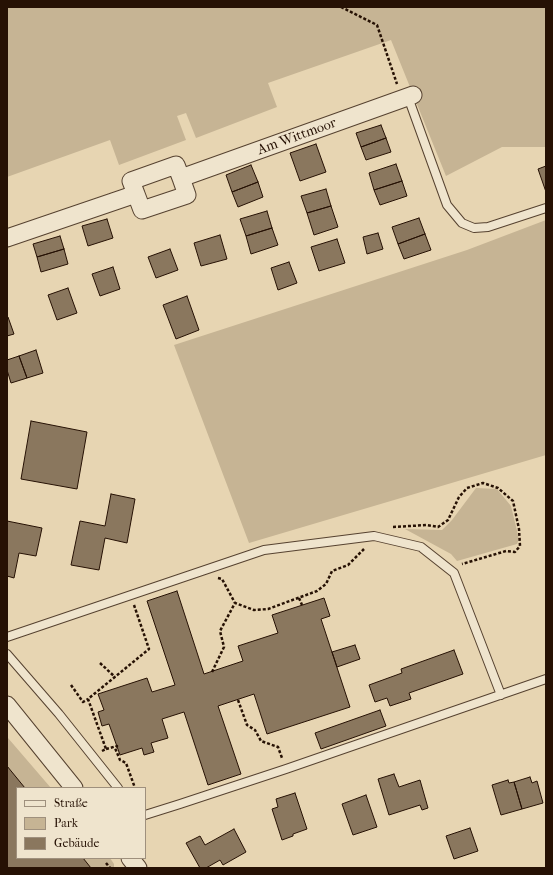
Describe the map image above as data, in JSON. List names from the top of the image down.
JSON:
{
  "streets": {
    "street": ["Am Wittmoor"]
  },
  "legend": ["Straße", "Park", "Gebäude"]
}
